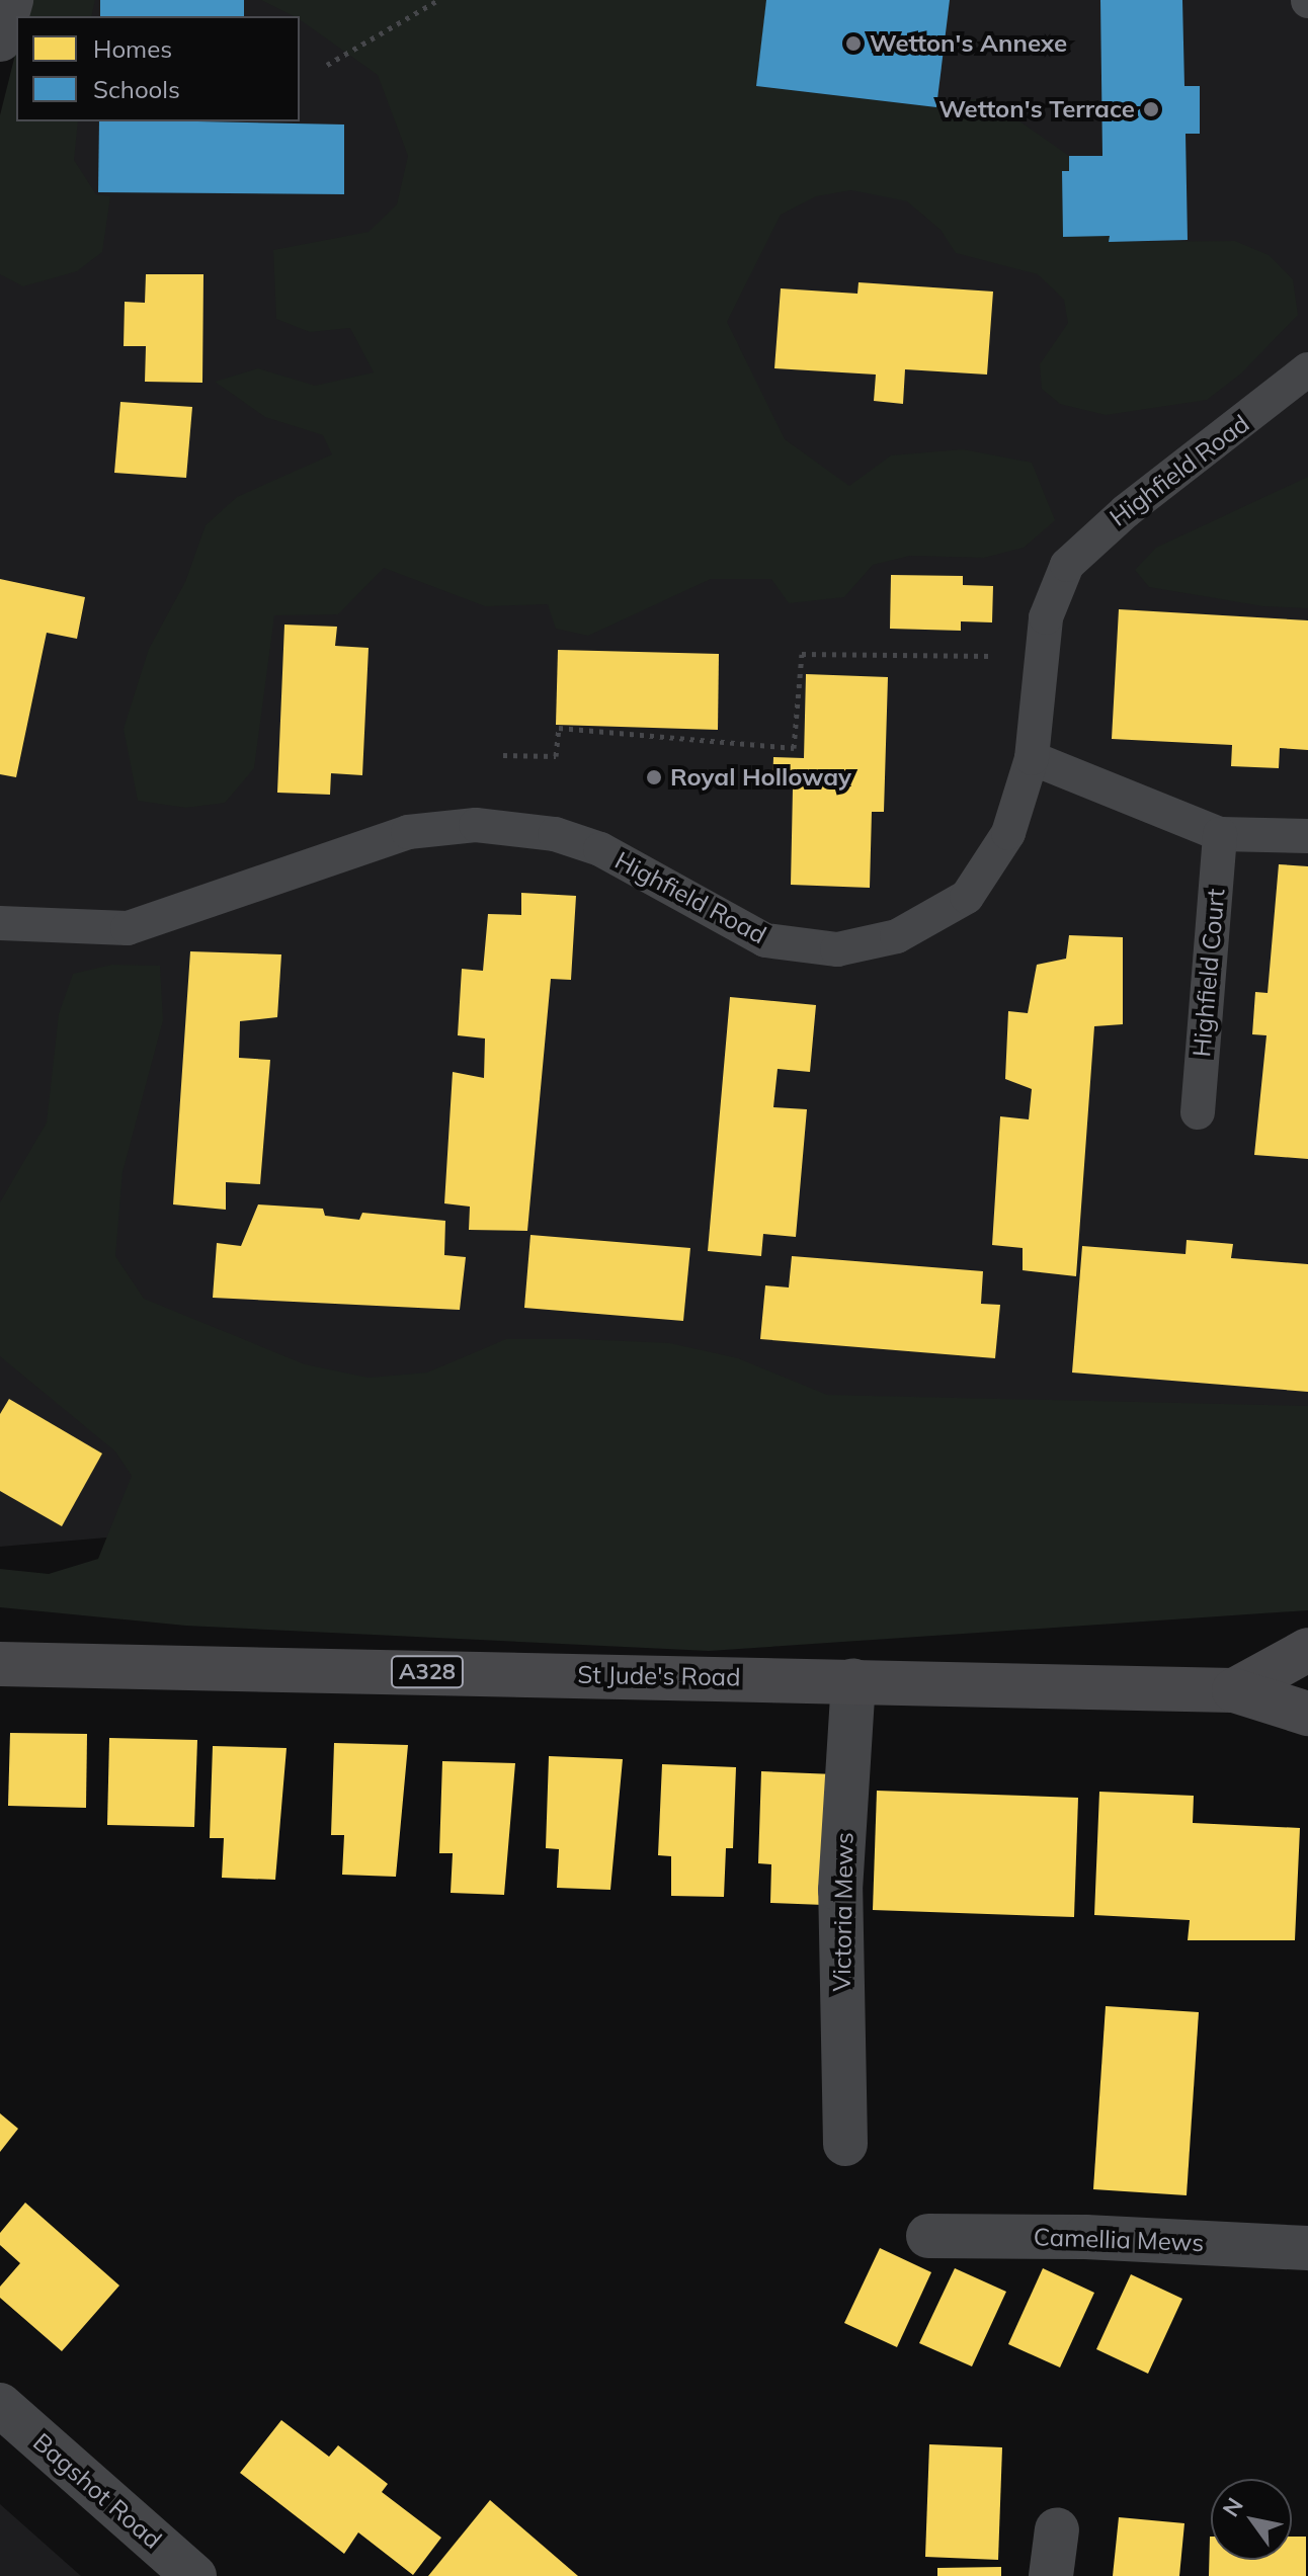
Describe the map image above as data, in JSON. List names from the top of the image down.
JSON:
{
  "streets": {
    "main road": ["A328", "St Jude's Road"],
    "street": ["Victoria Mews", "Camellia Mews", "Bagshot Road"],
    "lane": ["Highfield Road", "Highfield Court"]
  },
  "crossings": [
    ["St Jude's Road", "Victoria Mews"]
  ],
  "places": ["Wetton's Annexe", "Wetton's Terrace", "Royal Holloway"],
  "legend": ["Homes", "Schools"],
  "north": "top left"
}
